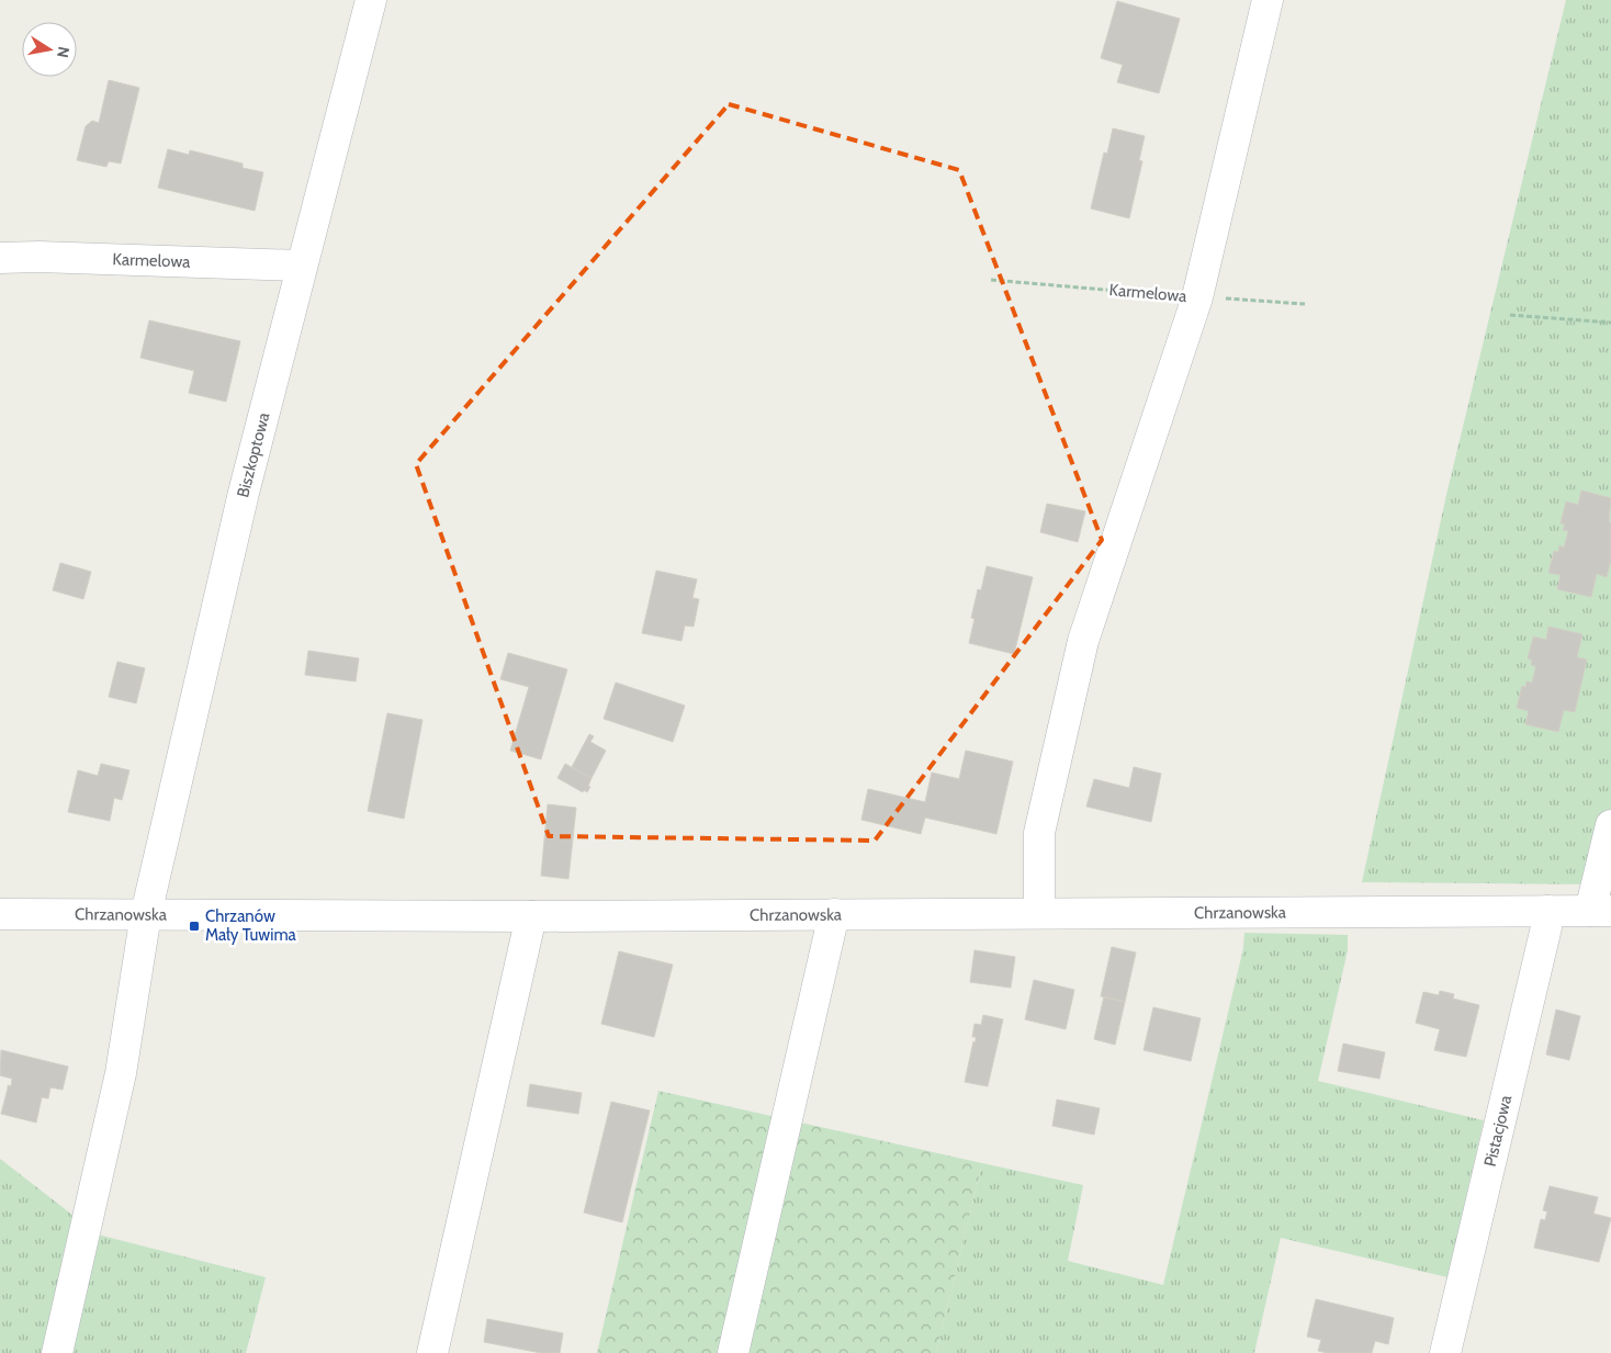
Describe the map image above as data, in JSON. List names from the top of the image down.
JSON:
{
  "streets": {
    "street": [
      "Karmelowa",
      "Biszkoptowa",
      "Chrzanowska",
      "Pistacjowa"
    ]
  },
  "crossings": [
    ["Karmelowa", "Biszkoptowa"],
    ["Biszkoptowa", "Chrzanowska"],
    ["Chrzanowska", "Pistacjowa"]
  ],
  "places": {
    "transit": ["Chrzanów Mały Tuwima"]
  },
  "north": "right"
}
